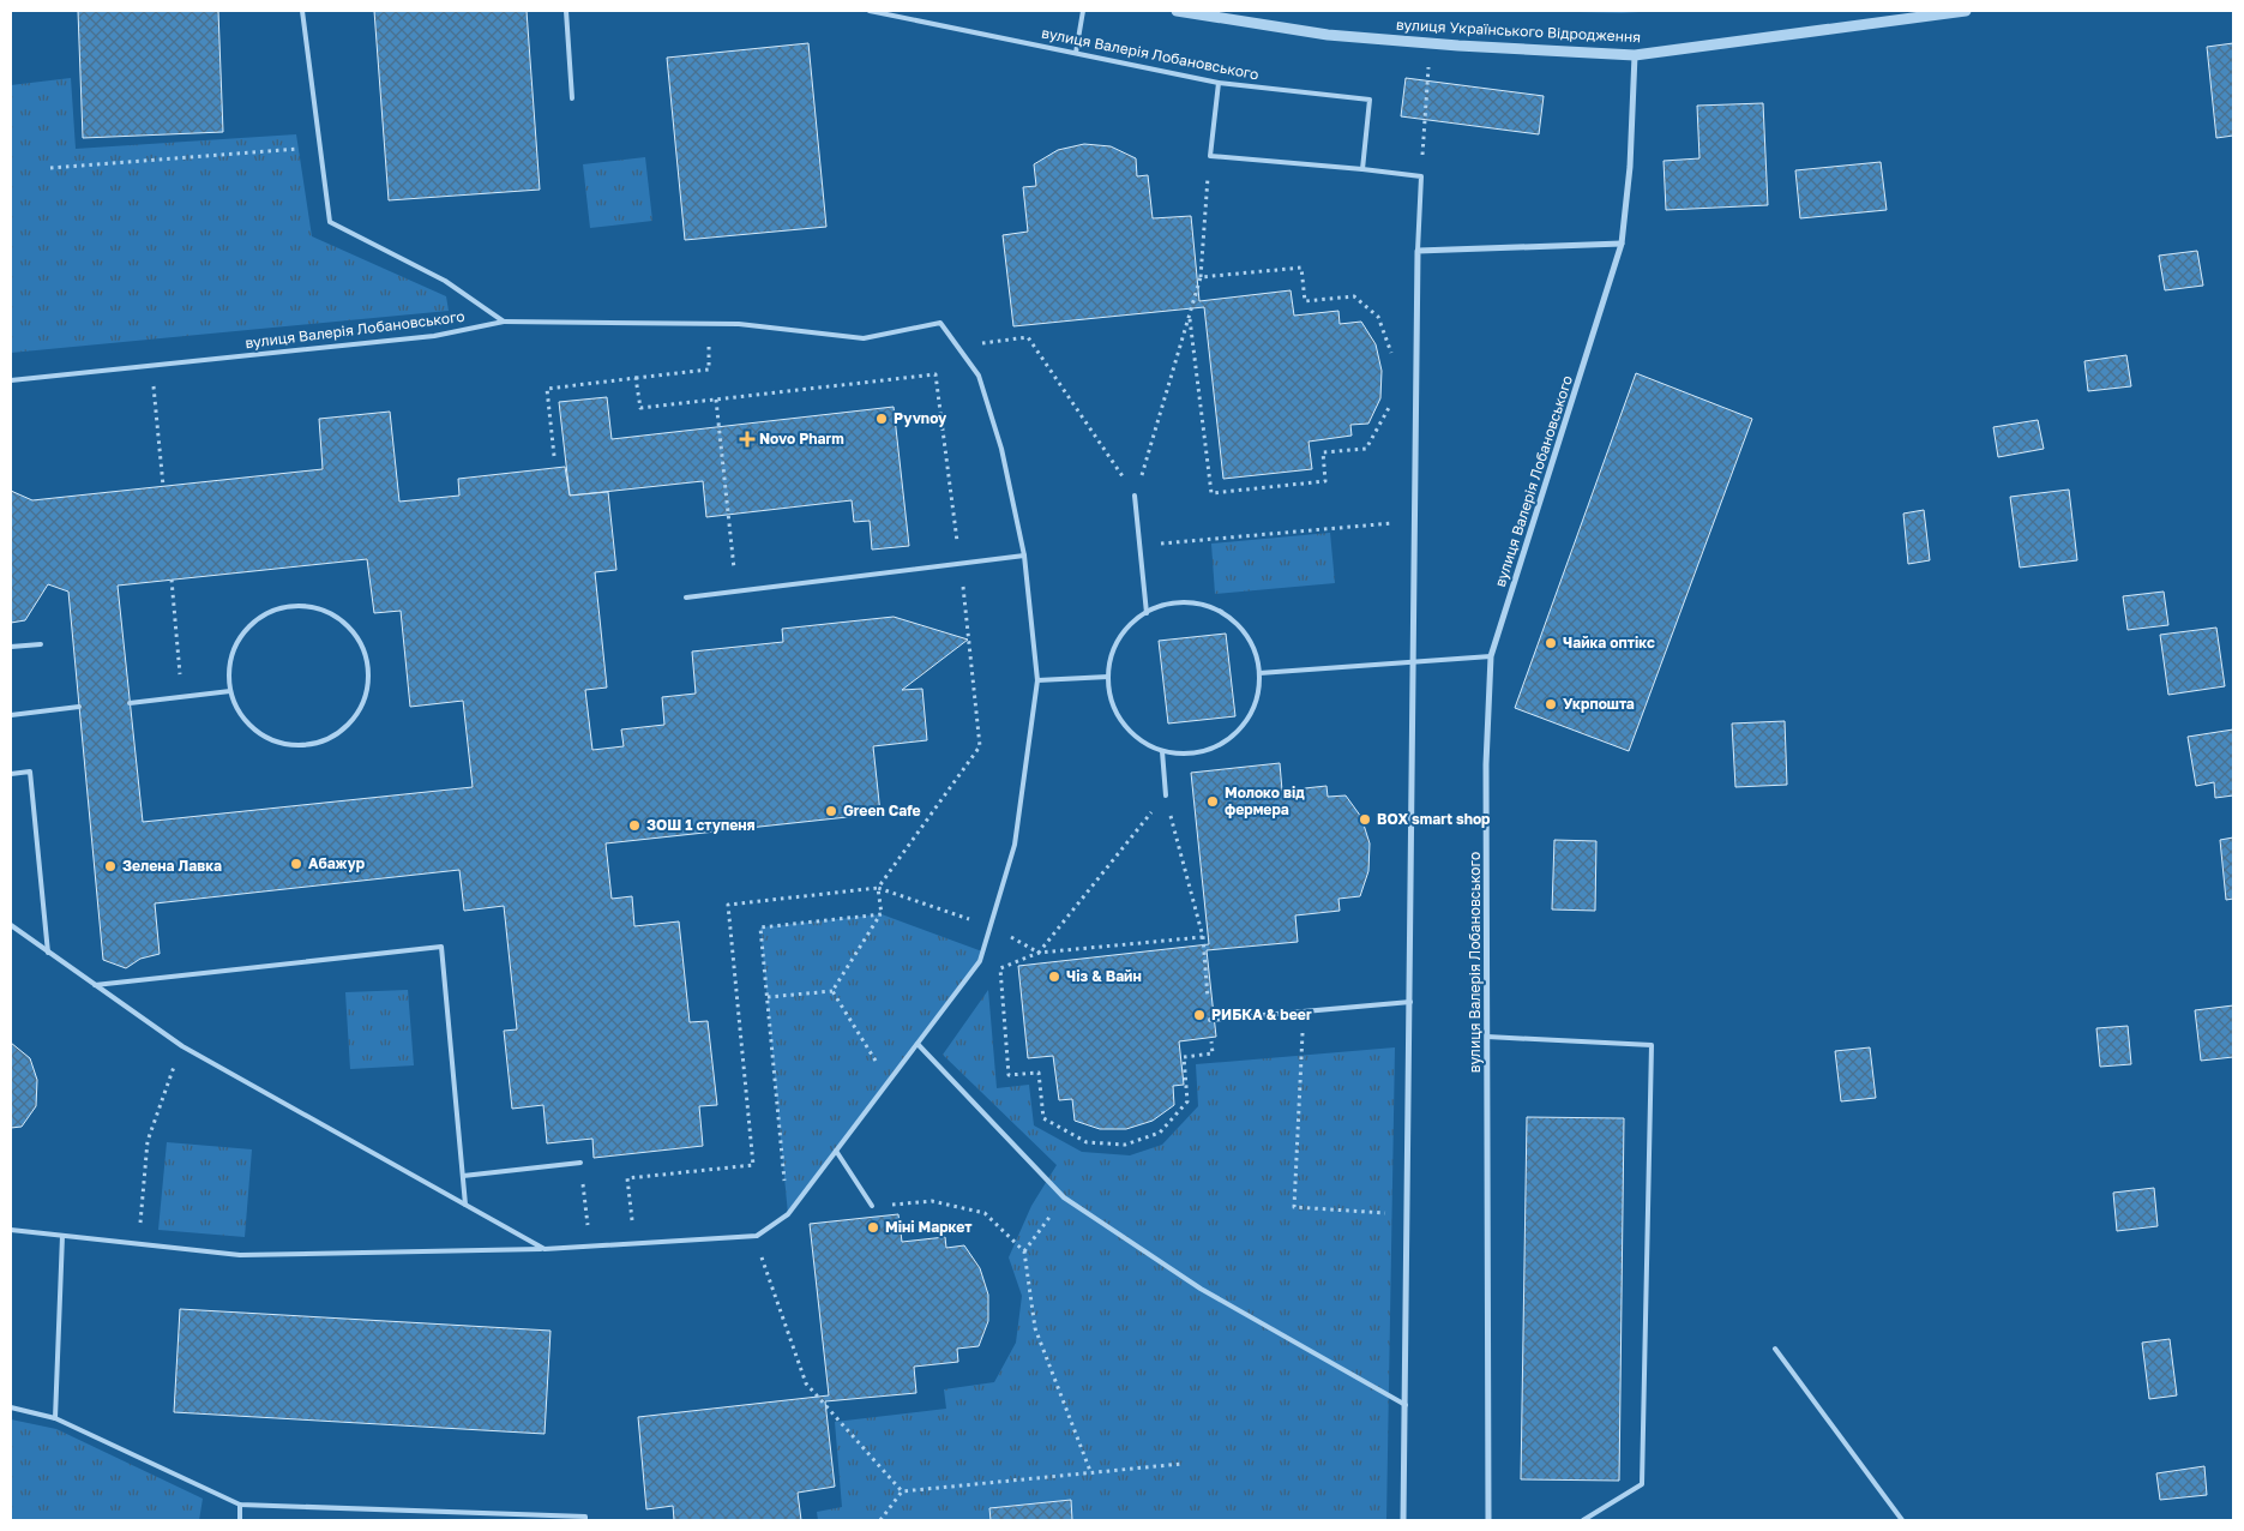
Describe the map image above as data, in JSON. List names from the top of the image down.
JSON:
{
  "streets": {
    "street": ["вулиця Українського Відродження", "вулиця Валерія Лобановського"]
  },
  "crossings": [
    ["вулиця Українського Відродження", "вулиця Валерія Лобановського"]
  ],
  "places": {
    "other": [
      "Pyvnoy",
      "Чайка оптікс",
      "Укрпошта",
      "Молоко від фермера",
      "Green Cafe",
      "BOX smart shop",
      "ЗОШ 1 ступеня",
      "Абажур",
      "Зелена Лавка",
      "Чіз & Вайн",
      "РИБКА & beer",
      "Міні Маркет"
    ],
    "health": ["Novo Pharm"]
  }
}
